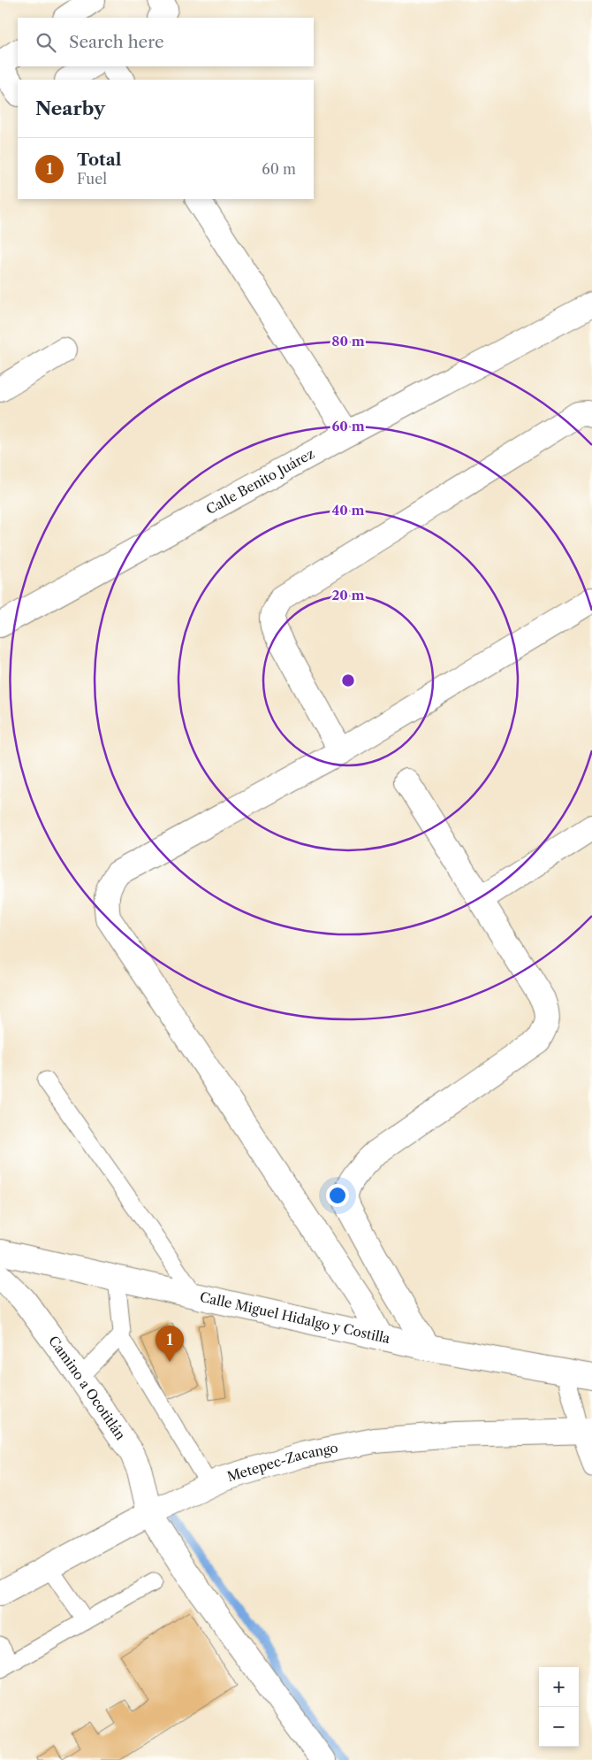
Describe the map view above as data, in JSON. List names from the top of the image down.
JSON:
{
  "streets": {
    "street": [
      "Calle Benito Juárez",
      "Calle Miguel Hidalgo y Costilla",
      "Camino a Ocotitlán",
      "Metepec-Zacango"
    ]
  },
  "crossings": [
    ["Camino a Ocotitlán", "Metepec-Zacango"]
  ],
  "page": {
    "search": "Search here",
    "heading": "Nearby",
    "list": [
      {
        "mark": "1",
        "name": "Total",
        "note": "Fuel",
        "value": "60 m"
      }
    ],
    "pins": "1",
    "map_buttons": ["+", "−"]
  },
  "rings": [
    "80 m",
    "60 m",
    "40 m",
    "20 m"
  ]
}
